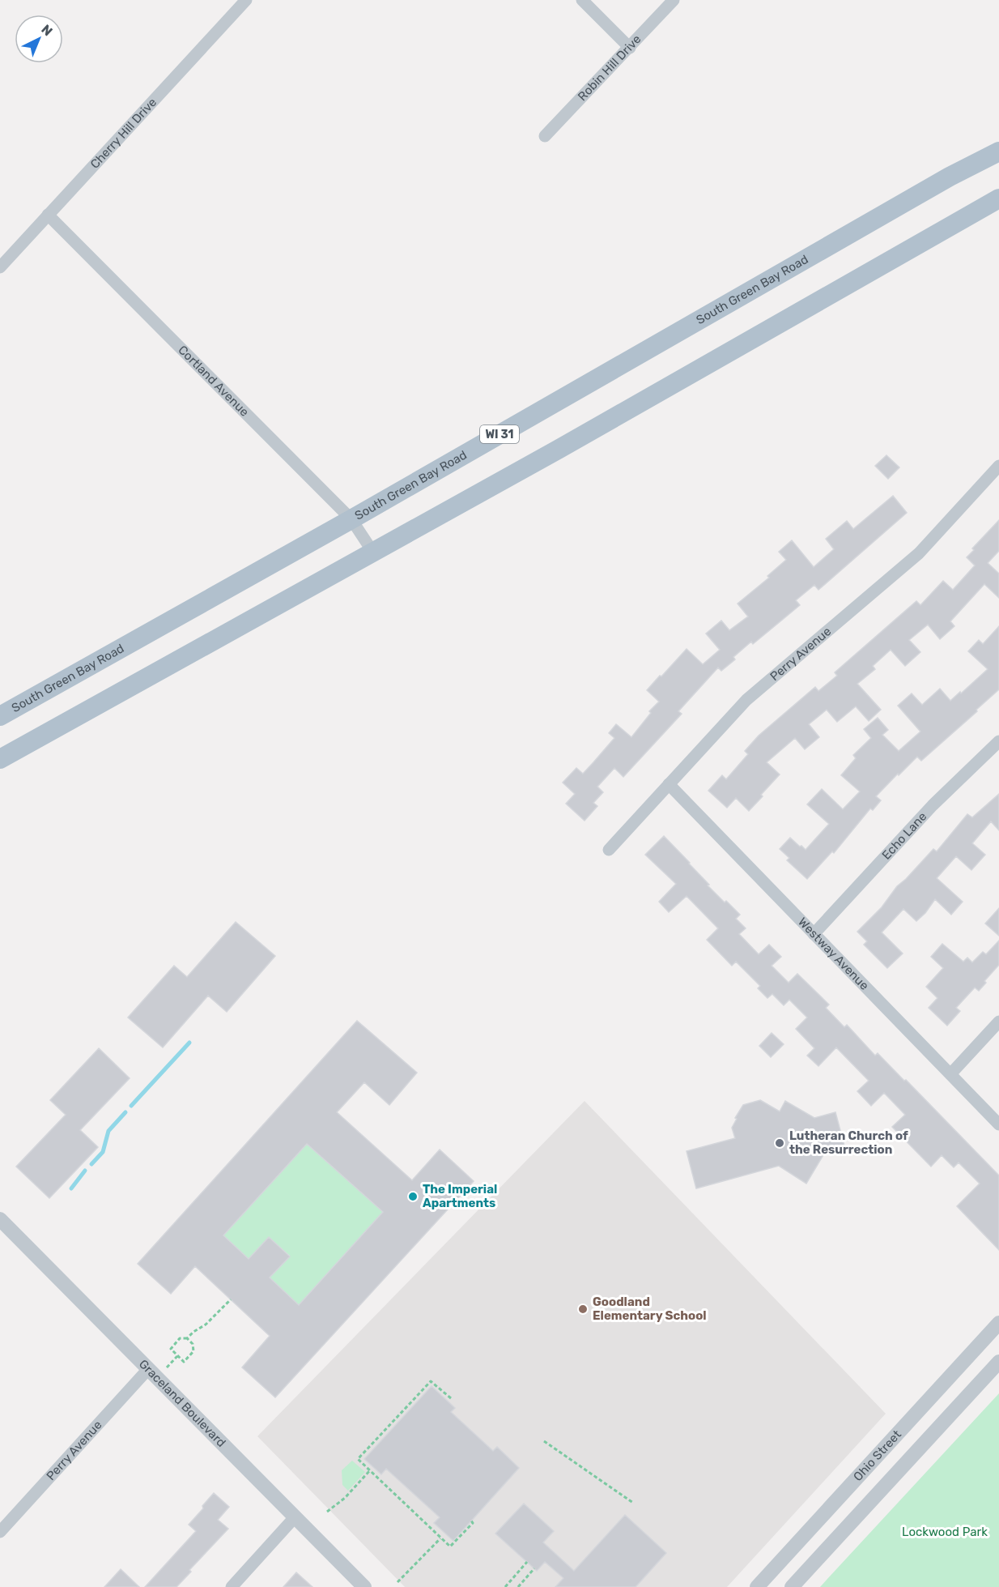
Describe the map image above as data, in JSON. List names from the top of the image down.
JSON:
{
  "streets": {
    "main road": ["South Green Bay Road", "WI 31"],
    "street": [
      "Robin Hill Drive",
      "Cherry Hill Drive",
      "Cortland Avenue",
      "Perry Avenue",
      "Echo Lane",
      "Westway Avenue",
      "Graceland Boulevard",
      "Ohio Street"
    ]
  },
  "crossings": [
    ["Cherry Hill Drive", "Cortland Avenue"],
    ["South Green Bay Road", "Cortland Avenue"],
    ["Perry Avenue", "Westway Avenue"],
    ["Perry Avenue", "Graceland Boulevard"],
    ["Echo Lane", "Westway Avenue"]
  ],
  "parks": ["Lockwood Park"],
  "places": ["Lutheran Church of the Resurrection", "The Imperial Apartments", "Goodland Elementary School"],
  "north": "top right"
}
